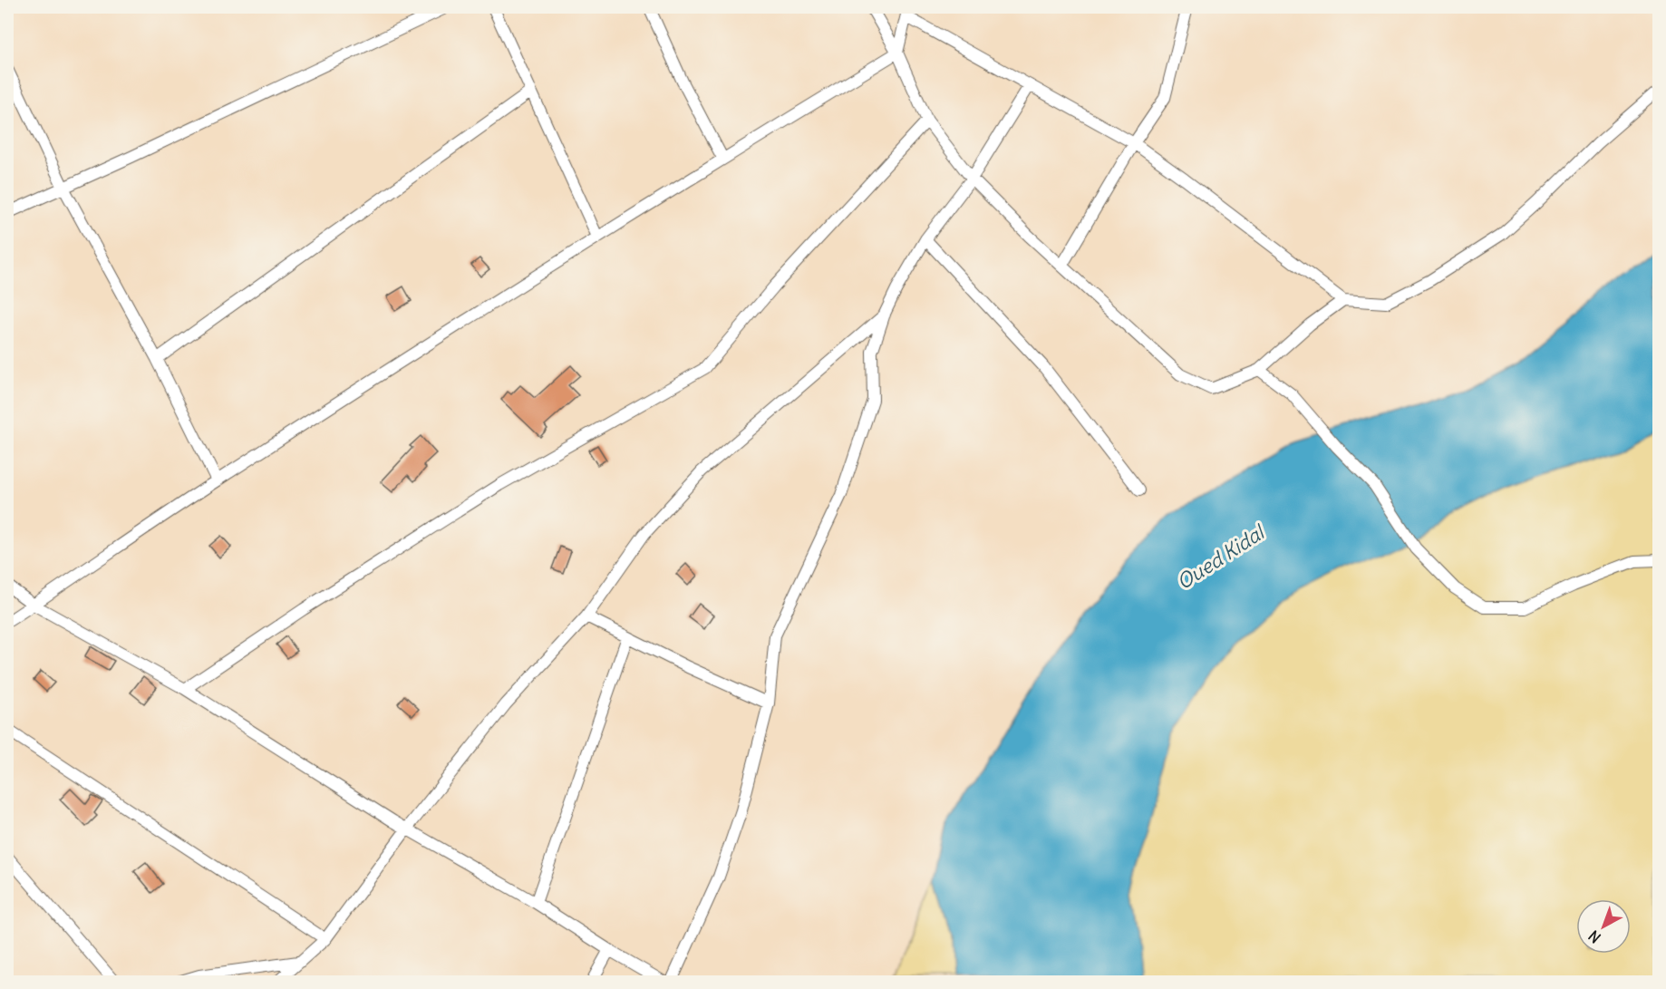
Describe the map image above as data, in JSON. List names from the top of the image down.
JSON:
{
  "water": ["Oued Kidal"],
  "north": "bottom left"
}
